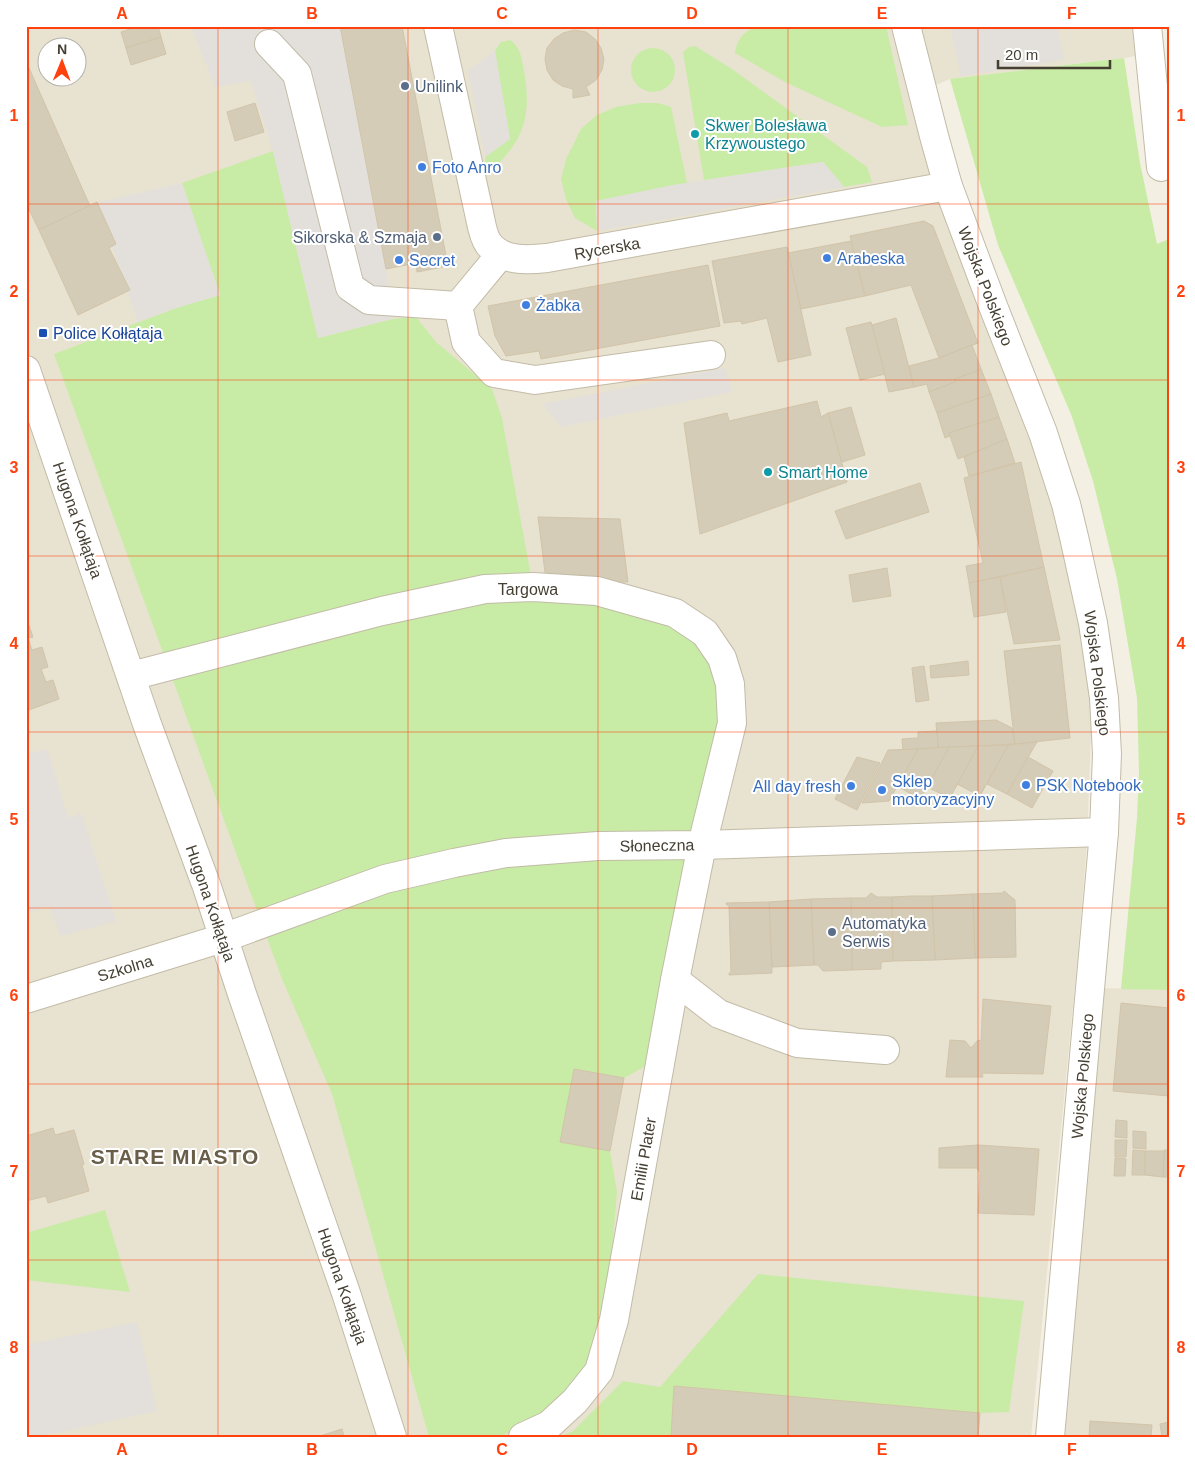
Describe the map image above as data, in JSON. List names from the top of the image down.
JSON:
{
  "streets": {
    "street": [
      "Rycerska",
      "Wojska Polskiego",
      "Hugona Kołłątaja",
      "Targowa",
      "Słoneczna",
      "Szkolna",
      "Emilii Plater"
    ]
  },
  "crossings": [
    ["Rycerska", "Wojska Polskiego"],
    ["Wojska Polskiego", "Słoneczna"],
    ["Hugona Kołłątaja", "Targowa"],
    ["Hugona Kołłątaja", "Słoneczna"],
    ["Hugona Kołłątaja", "Szkolna"],
    ["Targowa", "Słoneczna"],
    ["Targowa", "Emilii Plater"],
    ["Słoneczna", "Szkolna"],
    ["Słoneczna", "Emilii Plater"]
  ],
  "districts": ["STARE MIASTO"],
  "places": {
    "other": [
      "Unilink",
      "Skwer Bolesława Krzywoustego",
      "Foto Anro",
      "Sikorska & Szmaja",
      "Arabeska",
      "Secret",
      "Żabka",
      "Smart Home",
      "PSK Notebook",
      "All day fresh",
      "Sklep motoryzacyjny",
      "Automatyka Serwis"
    ],
    "transit": ["Police Kołłątaja"]
  },
  "scale_bar": "20 m",
  "north": "top",
  "grid": {
    "columns": [
      "A",
      "B",
      "C",
      "D",
      "E",
      "F"
    ],
    "rows": [
      "1",
      "2",
      "3",
      "4",
      "5",
      "6",
      "7",
      "8"
    ]
  }
}
